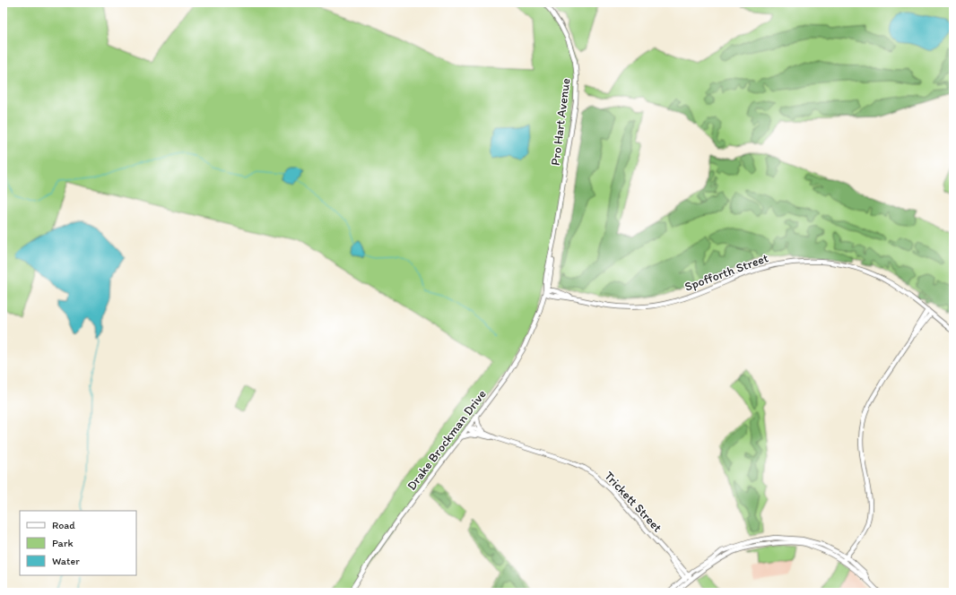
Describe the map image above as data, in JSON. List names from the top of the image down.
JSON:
{
  "streets": {
    "street": [
      "Pro Hart Avenue",
      "Spofforth Street",
      "Drake Brockman Drive",
      "Trickett Street"
    ]
  },
  "crossings": [
    ["Pro Hart Avenue", "Spofforth Street"],
    ["Pro Hart Avenue", "Drake Brockman Drive"],
    ["Spofforth Street", "Drake Brockman Drive"],
    ["Drake Brockman Drive", "Trickett Street"]
  ],
  "legend": ["Road", "Park", "Water"]
}
